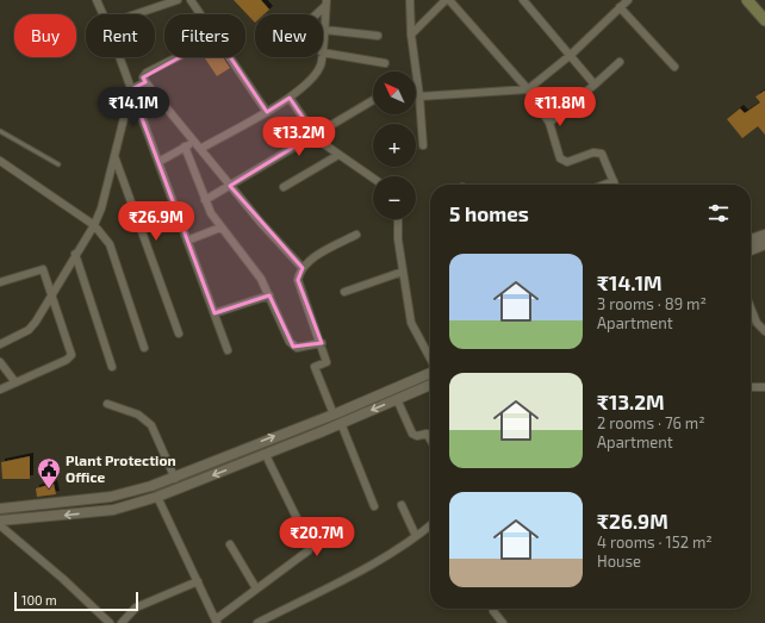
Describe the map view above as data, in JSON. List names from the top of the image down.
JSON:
{
  "places": {
    "public building": ["Plant Protection Office"]
  },
  "scale_bar": "100 m",
  "north": "top left",
  "page": {
    "chip": [
      "Buy",
      "Rent",
      "Filters",
      "New"
    ],
    "map_buttons": ["+", "−"],
    "price": [
      "₹14.1M",
      "₹11.8M",
      "₹13.2M",
      "₹26.9M",
      "₹20.7M"
    ],
    "heading": "5 homes",
    "list": [
      {
        "name": "₹14.1M",
        "note": "3 rooms · 89 m² · Apartment"
      },
      {
        "name": "₹13.2M",
        "note": "2 rooms · 76 m² · Apartment"
      },
      {
        "name": "₹26.9M",
        "note": "4 rooms · 152 m² · House"
      }
    ],
    "scale": "100 m"
  }
}
